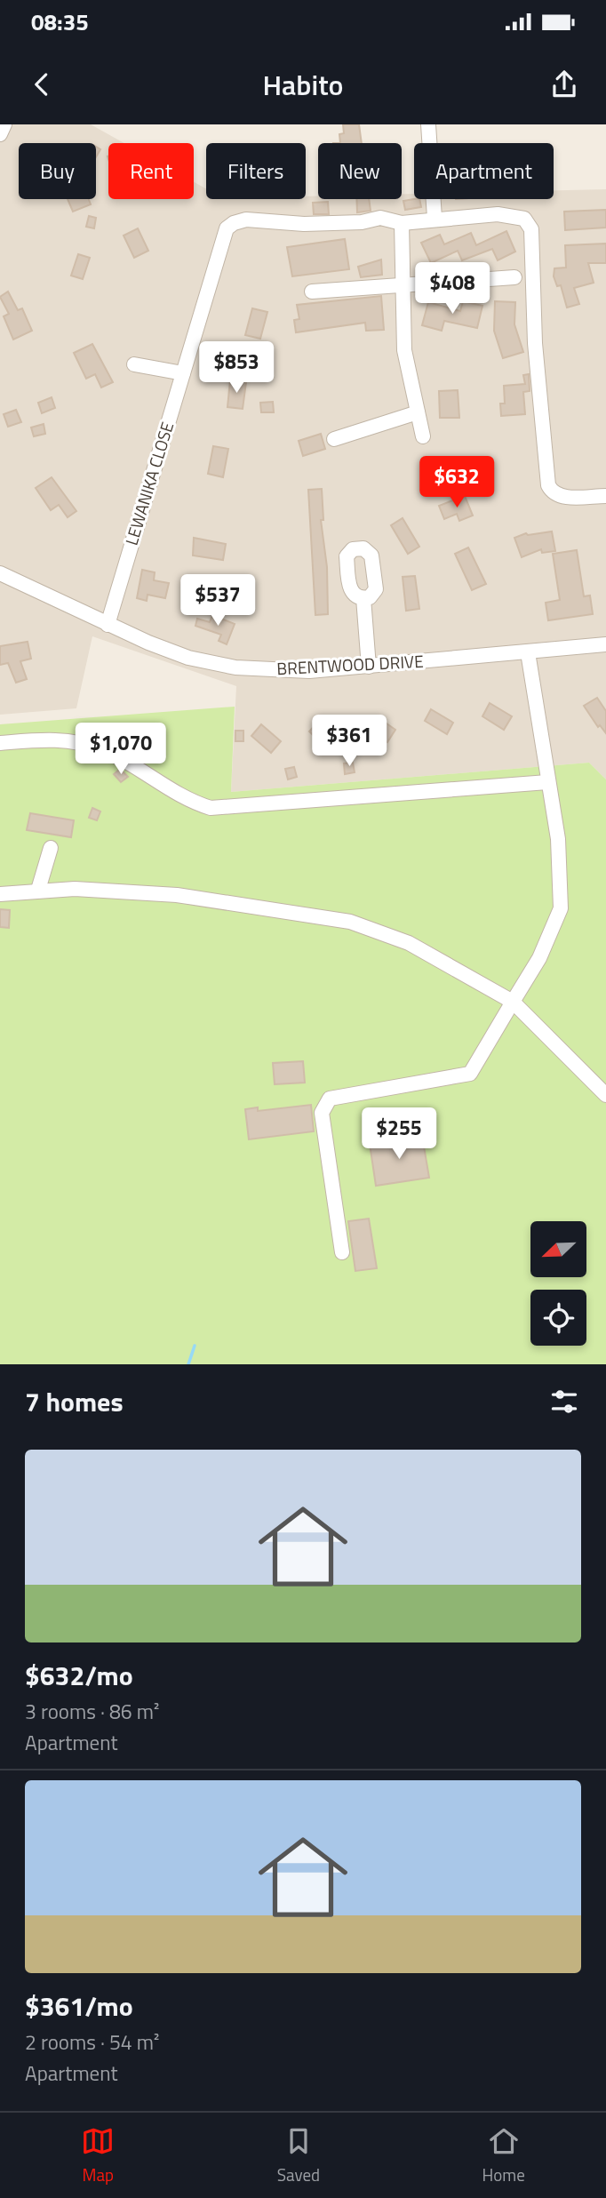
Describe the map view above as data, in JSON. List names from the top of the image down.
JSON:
{
  "streets": {
    "street": ["LEWANIKA CLOSE", "BRENTWOOD DRIVE"]
  },
  "crossings": [
    ["LEWANIKA CLOSE", "BRENTWOOD DRIVE"]
  ],
  "north": "bottom left",
  "page": {
    "status": "08:35",
    "header": "Habito",
    "chip": [
      "Buy",
      "Rent",
      "Filters",
      "New",
      "Apartment"
    ],
    "price": [
      "$408",
      "$853",
      "$632",
      "$537",
      "$361",
      "$1,070",
      "$255"
    ],
    "heading": "7 homes",
    "list": [
      {
        "name": "$632/mo",
        "note": "3 rooms · 86 m² · Apartment"
      },
      {
        "name": "$361/mo",
        "note": "2 rooms · 54 m² · Apartment"
      }
    ],
    "tabs": ["Map", "Saved", "Home"]
  }
}
